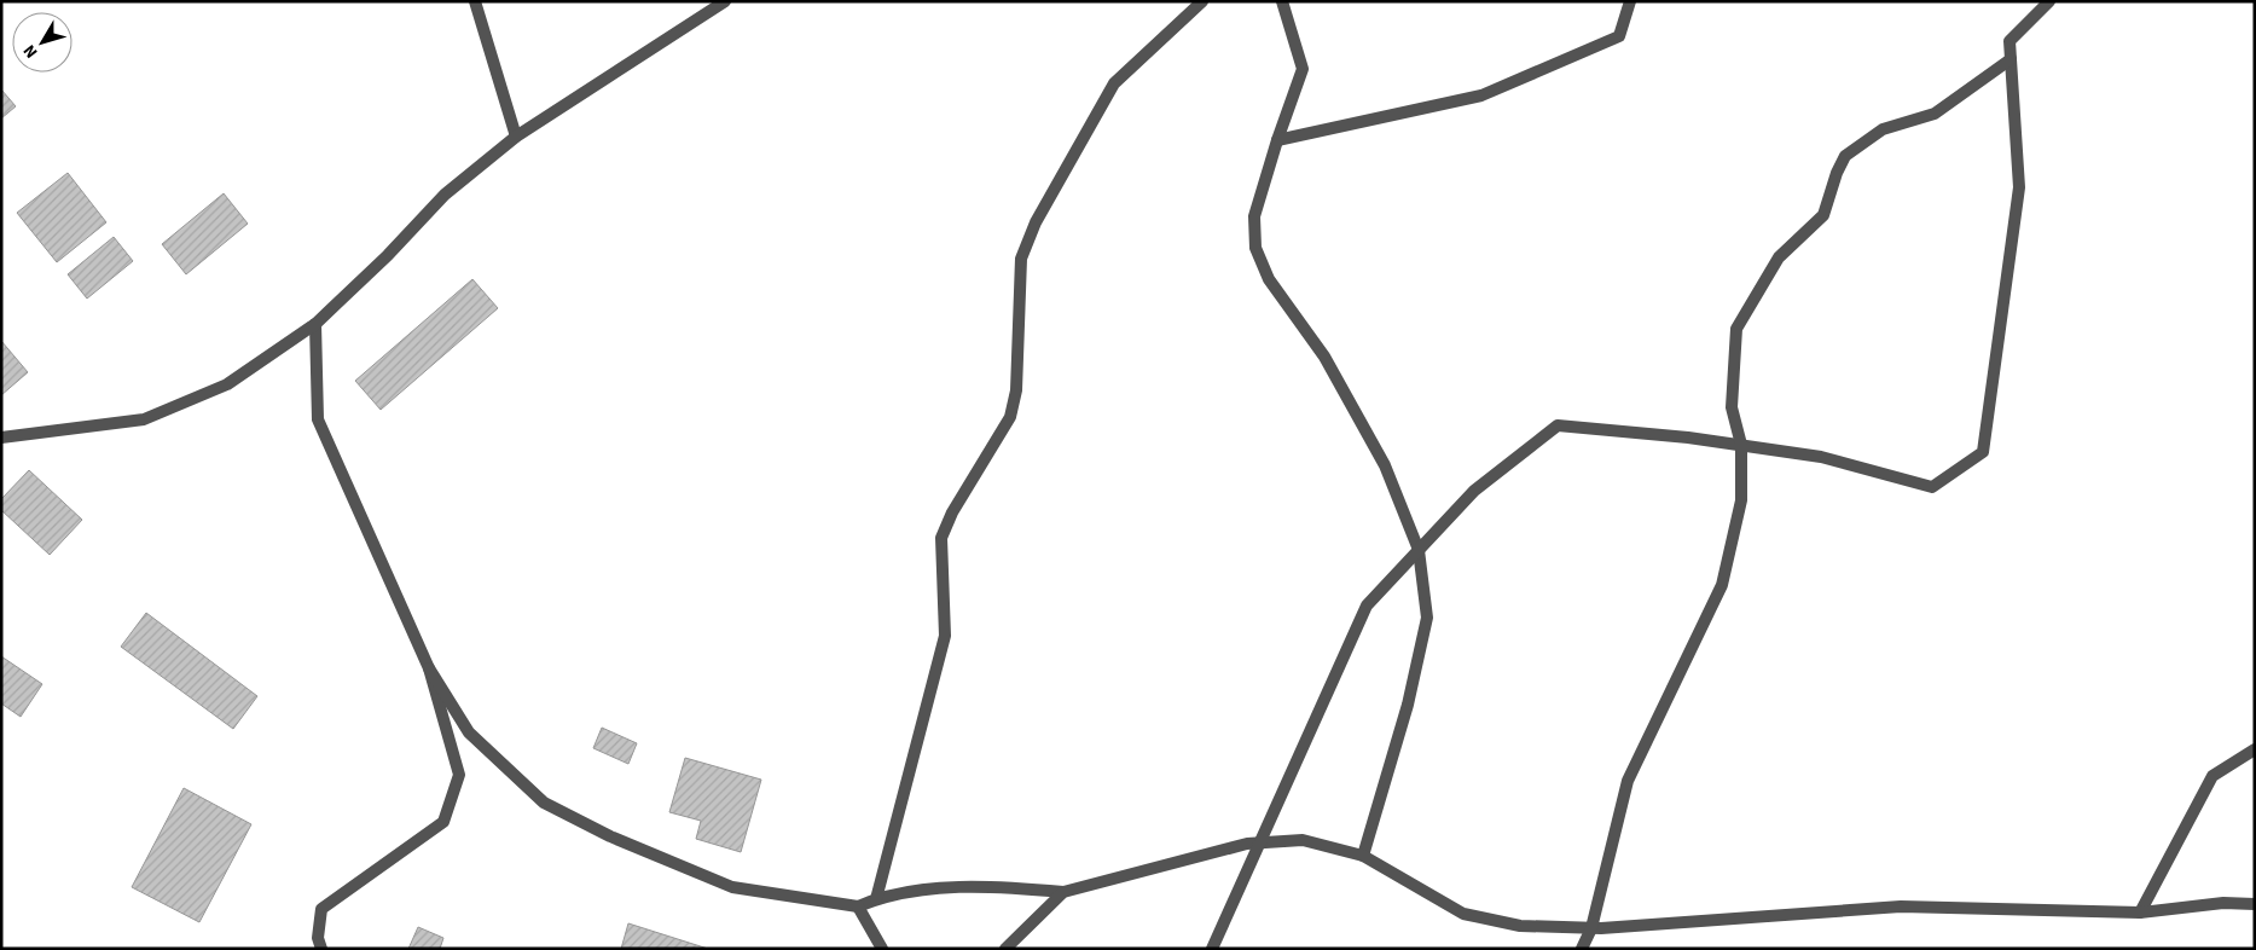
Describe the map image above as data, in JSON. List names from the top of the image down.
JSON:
{
  "north": "bottom left"
}
